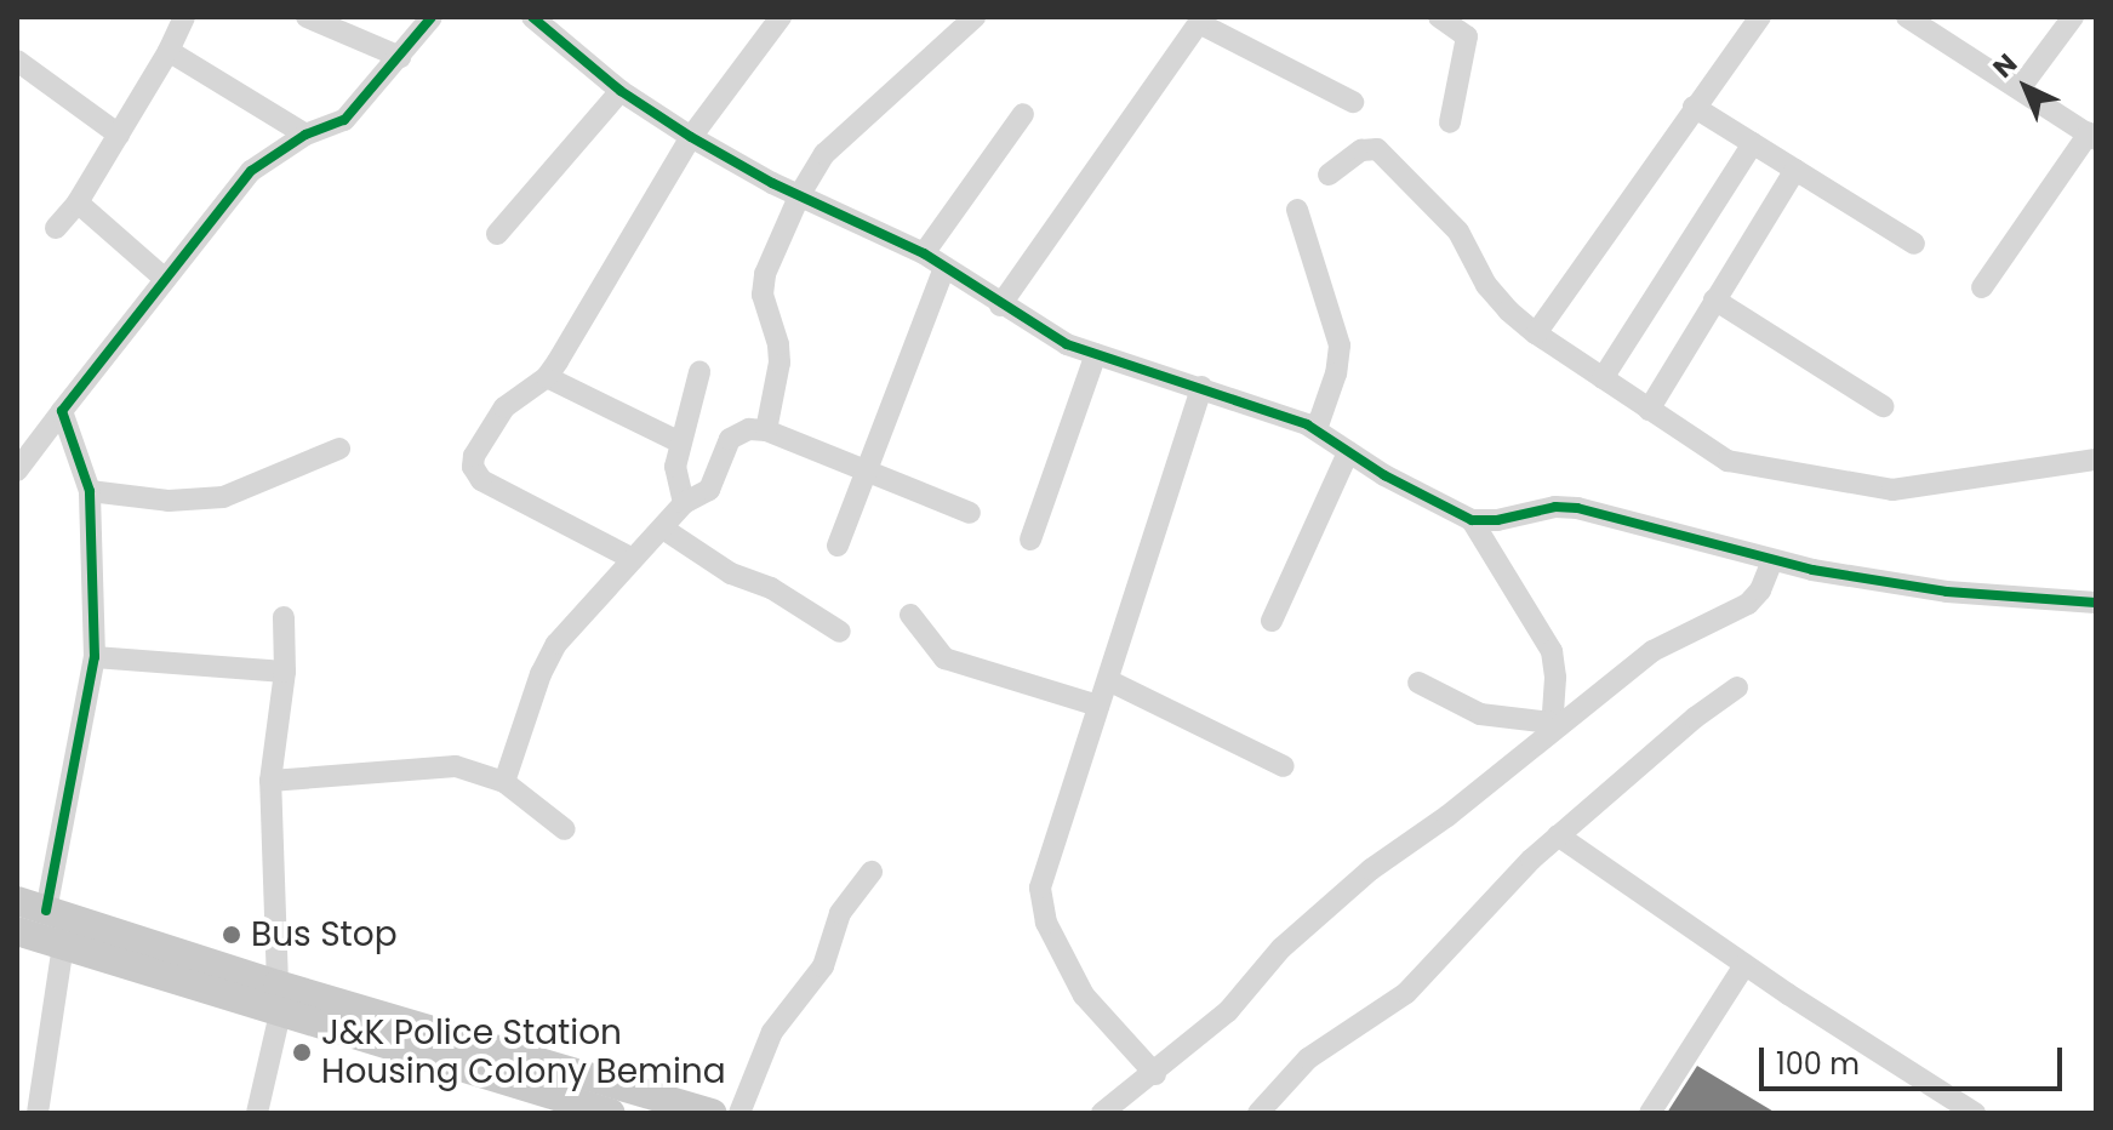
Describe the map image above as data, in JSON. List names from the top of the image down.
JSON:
{
  "places": ["Bus Stop", "J&K Police Station Housing Colony Bemina"],
  "scale_bar": "100 m",
  "north": "top left"
}
